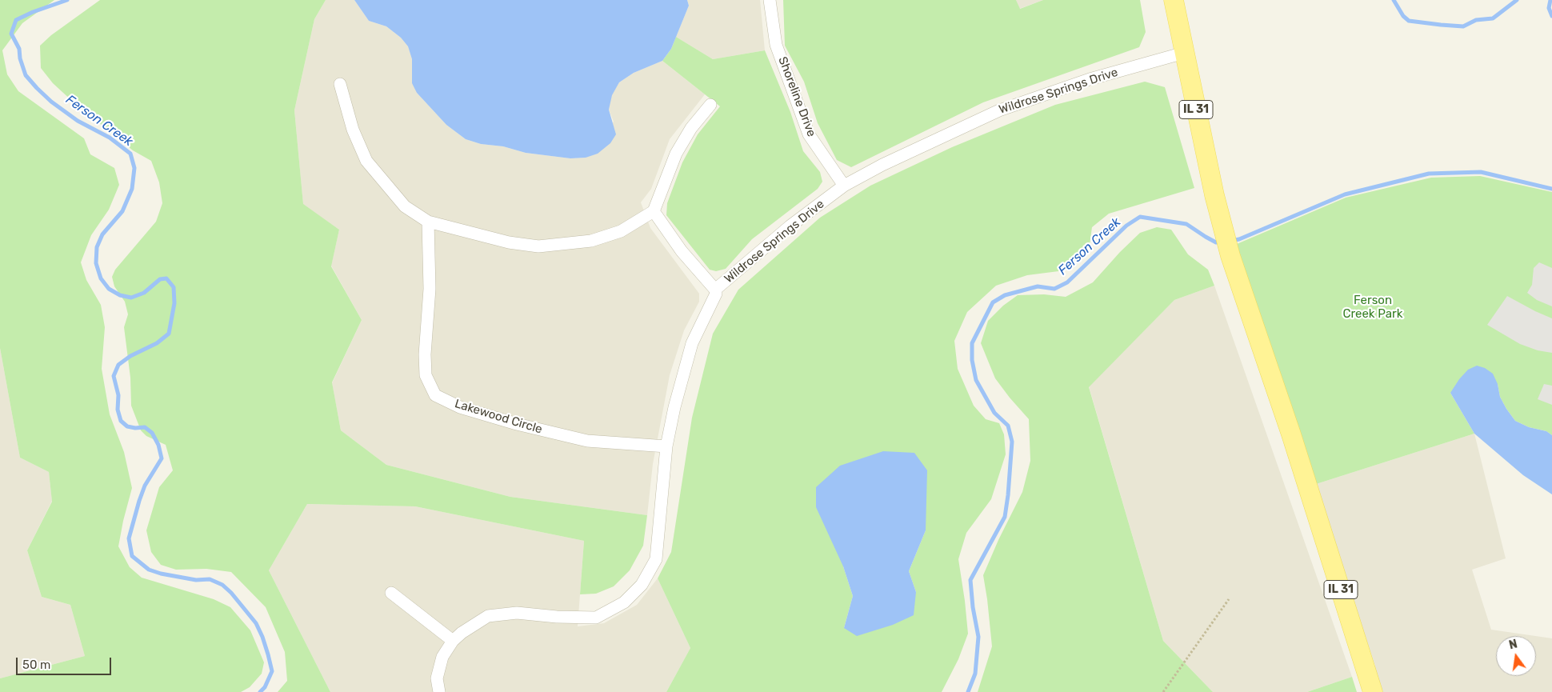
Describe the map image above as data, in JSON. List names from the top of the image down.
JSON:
{
  "streets": {
    "main road": ["IL 31"],
    "street": ["Wildrose Springs Drive", "Shoreline Drive", "Lakewood Circle"]
  },
  "crossings": [
    ["Wildrose Springs Drive", "Shoreline Drive"],
    ["Wildrose Springs Drive", "IL 31"],
    ["Wildrose Springs Drive", "Lakewood Circle"]
  ],
  "water": ["Ferson Creek"],
  "parks": ["Ferson Creek Park"],
  "scale_bar": "50 m",
  "north": "top"
}
